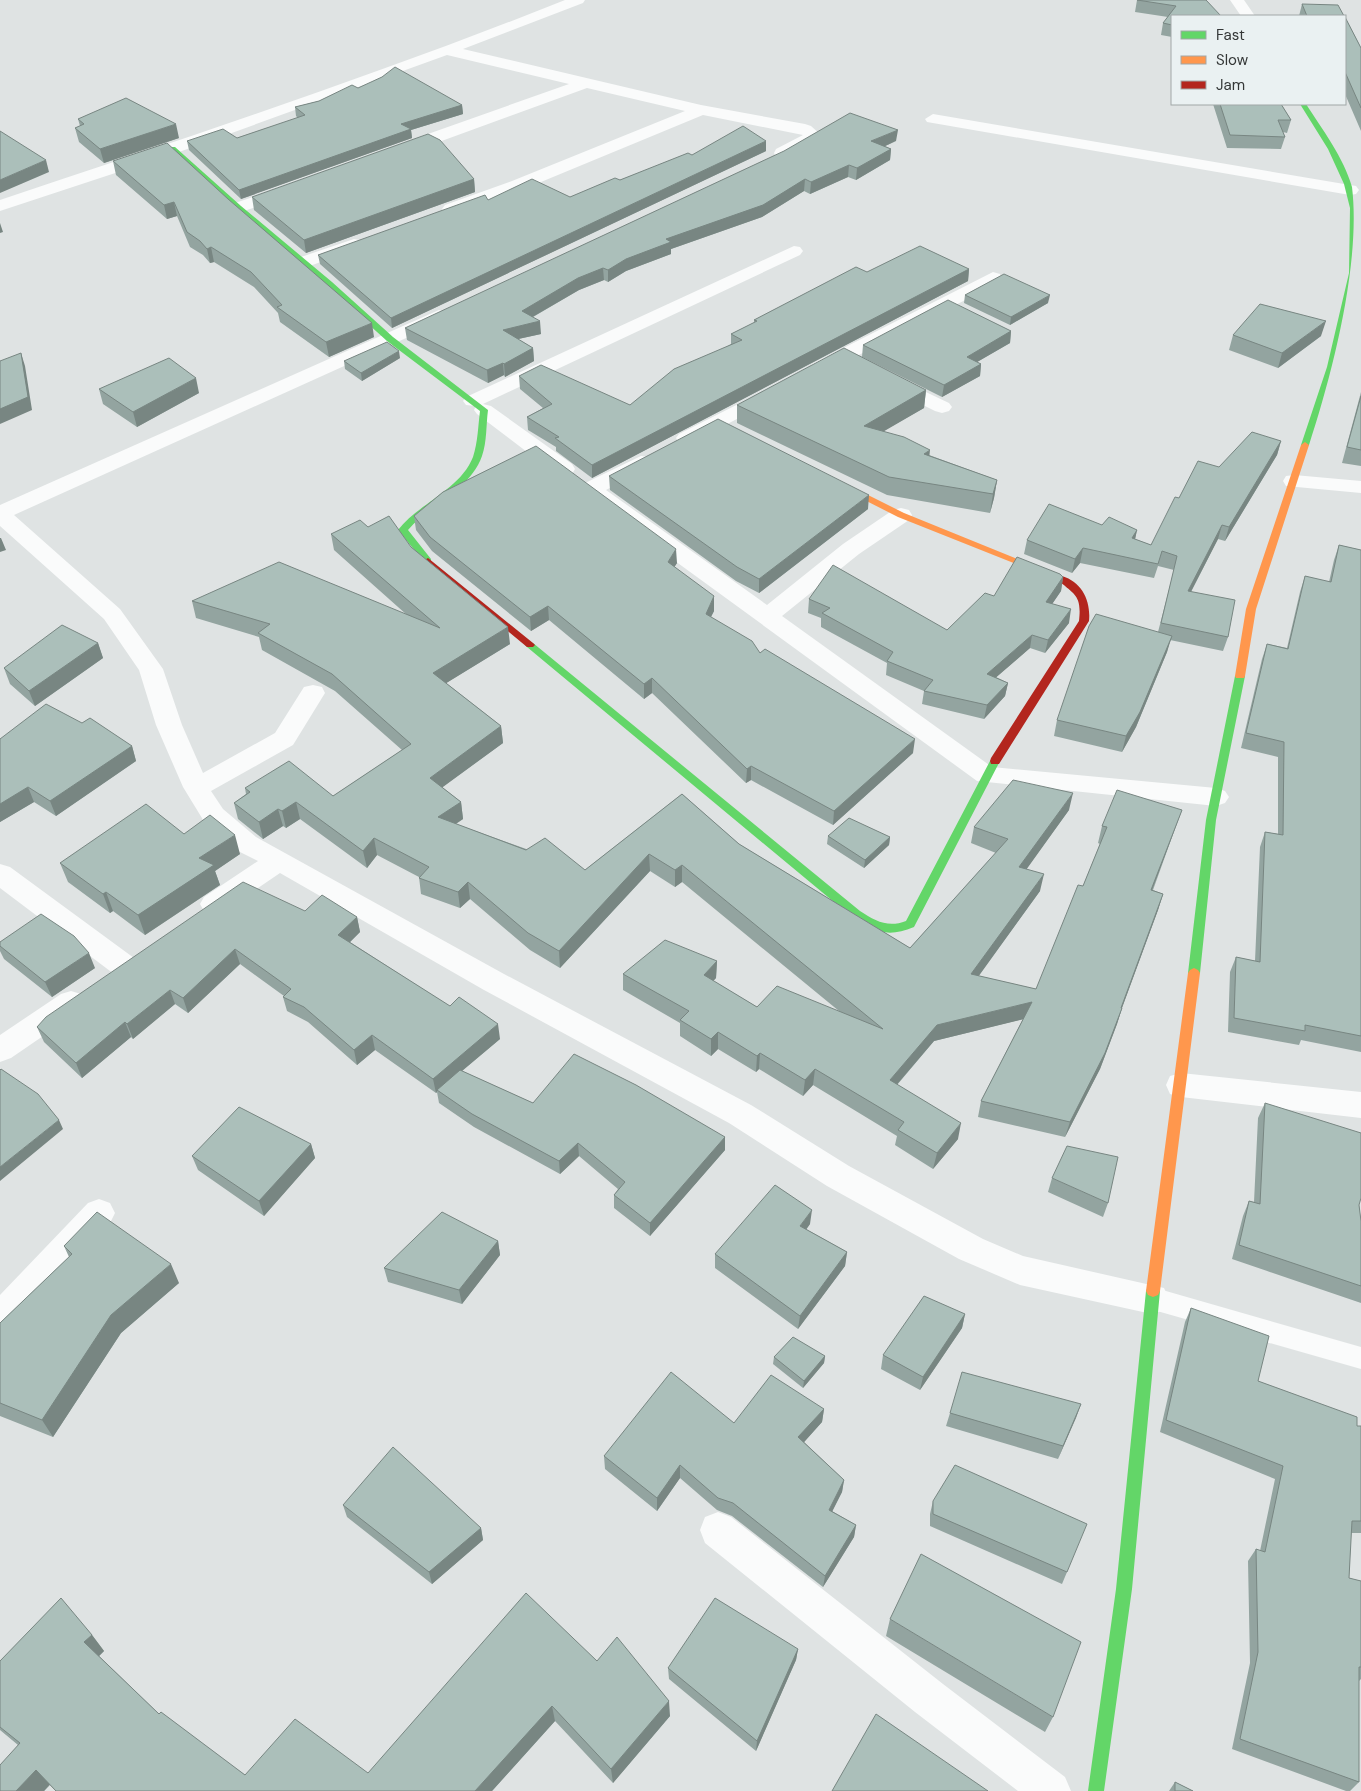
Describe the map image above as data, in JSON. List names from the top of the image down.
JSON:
{
  "legend": ["Fast", "Slow", "Jam"]
}
